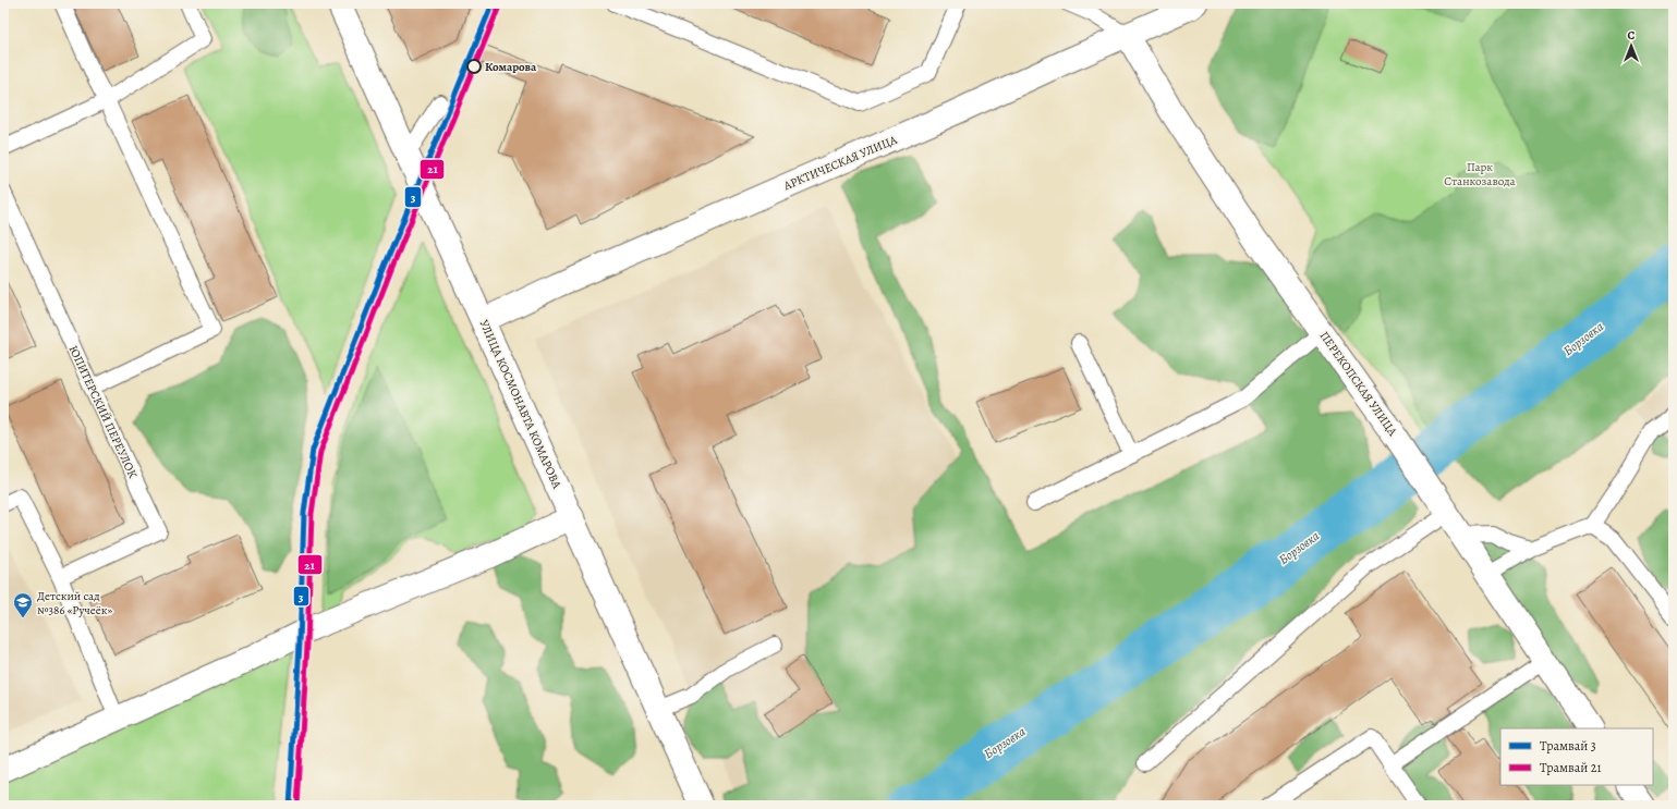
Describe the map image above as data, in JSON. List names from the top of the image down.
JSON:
{
  "streets": {
    "street": ["АРКТИЧЕСКАЯ УЛИЦА", "ПЕРЕКОПСКАЯ УЛИЦА", "УЛИЦА КОСМОНАВТА КОМАРОВА"],
    "lane": ["ЮПИТЕРСКИЙ ПЕРЕУЛОК"]
  },
  "crossings": [
    ["АРКТИЧЕСКАЯ УЛИЦА", "ПЕРЕКОПСКАЯ УЛИЦА"],
    ["АРКТИЧЕСКАЯ УЛИЦА", "УЛИЦА КОСМОНАВТА КОМАРОВА"]
  ],
  "water": ["Борзовка"],
  "parks": ["Парк Станкозавода"],
  "places": {
    "other": ["Комарова"],
    "school or university": ["Детский сад №386 «Ручеёк»"]
  },
  "lines": ["tram line 3", "tram line 21"],
  "legend": ["Трамвай 3", "Трамвай 21"],
  "north": "top"
}
